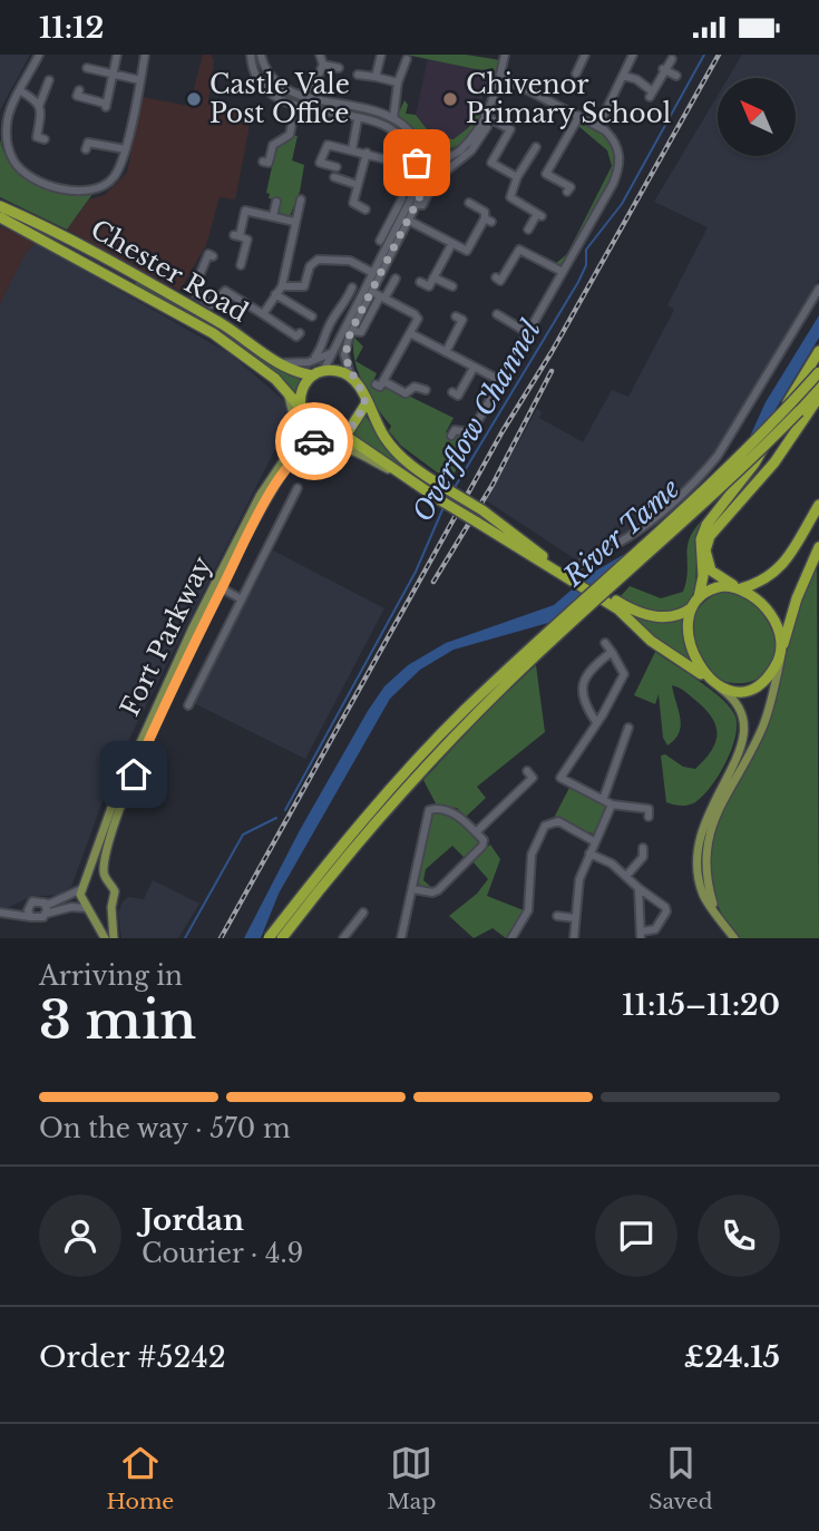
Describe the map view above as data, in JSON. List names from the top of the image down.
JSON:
{
  "streets": {
    "highway": ["Chester Road"],
    "main road": ["Fort Parkway"]
  },
  "crossings": [
    ["Chester Road", "Fort Parkway"]
  ],
  "water": ["Overflow Channel", "River Tame"],
  "places": ["Castle Vale Post Office", "Chivenor Primary School"],
  "north": "top left",
  "page": {
    "status": "11:12",
    "heading": ["3 min", "Arriving in", "11:15–11:20"],
    "panel": [
      "Jordan",
      "Courier · 4.9",
      "Order #5242",
      "£24.15"
    ],
    "bar": "On the way · 570 m",
    "tabs": ["Home", "Map", "Saved"]
  }
}
